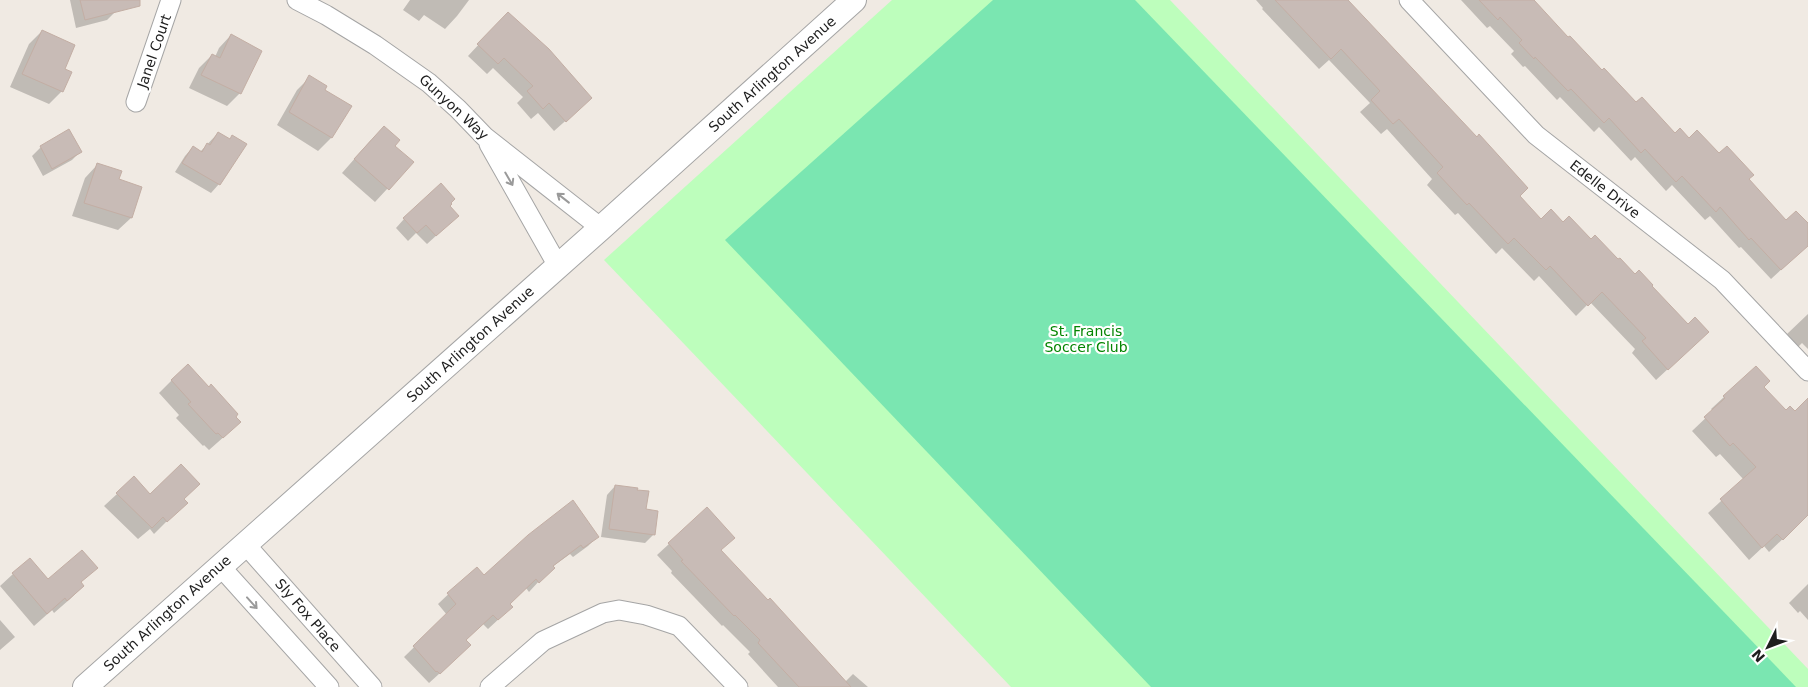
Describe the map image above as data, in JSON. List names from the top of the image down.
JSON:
{
  "streets": {
    "street": [
      "Janel Court",
      "South Arlington Avenue",
      "Gunyon Way",
      "Edelle Drive",
      "Sly Fox Place"
    ]
  },
  "crossings": [
    ["South Arlington Avenue", "Gunyon Way"],
    ["South Arlington Avenue", "Sly Fox Place"]
  ],
  "parks": ["St. Francis Soccer Club"],
  "north": "bottom left"
}
